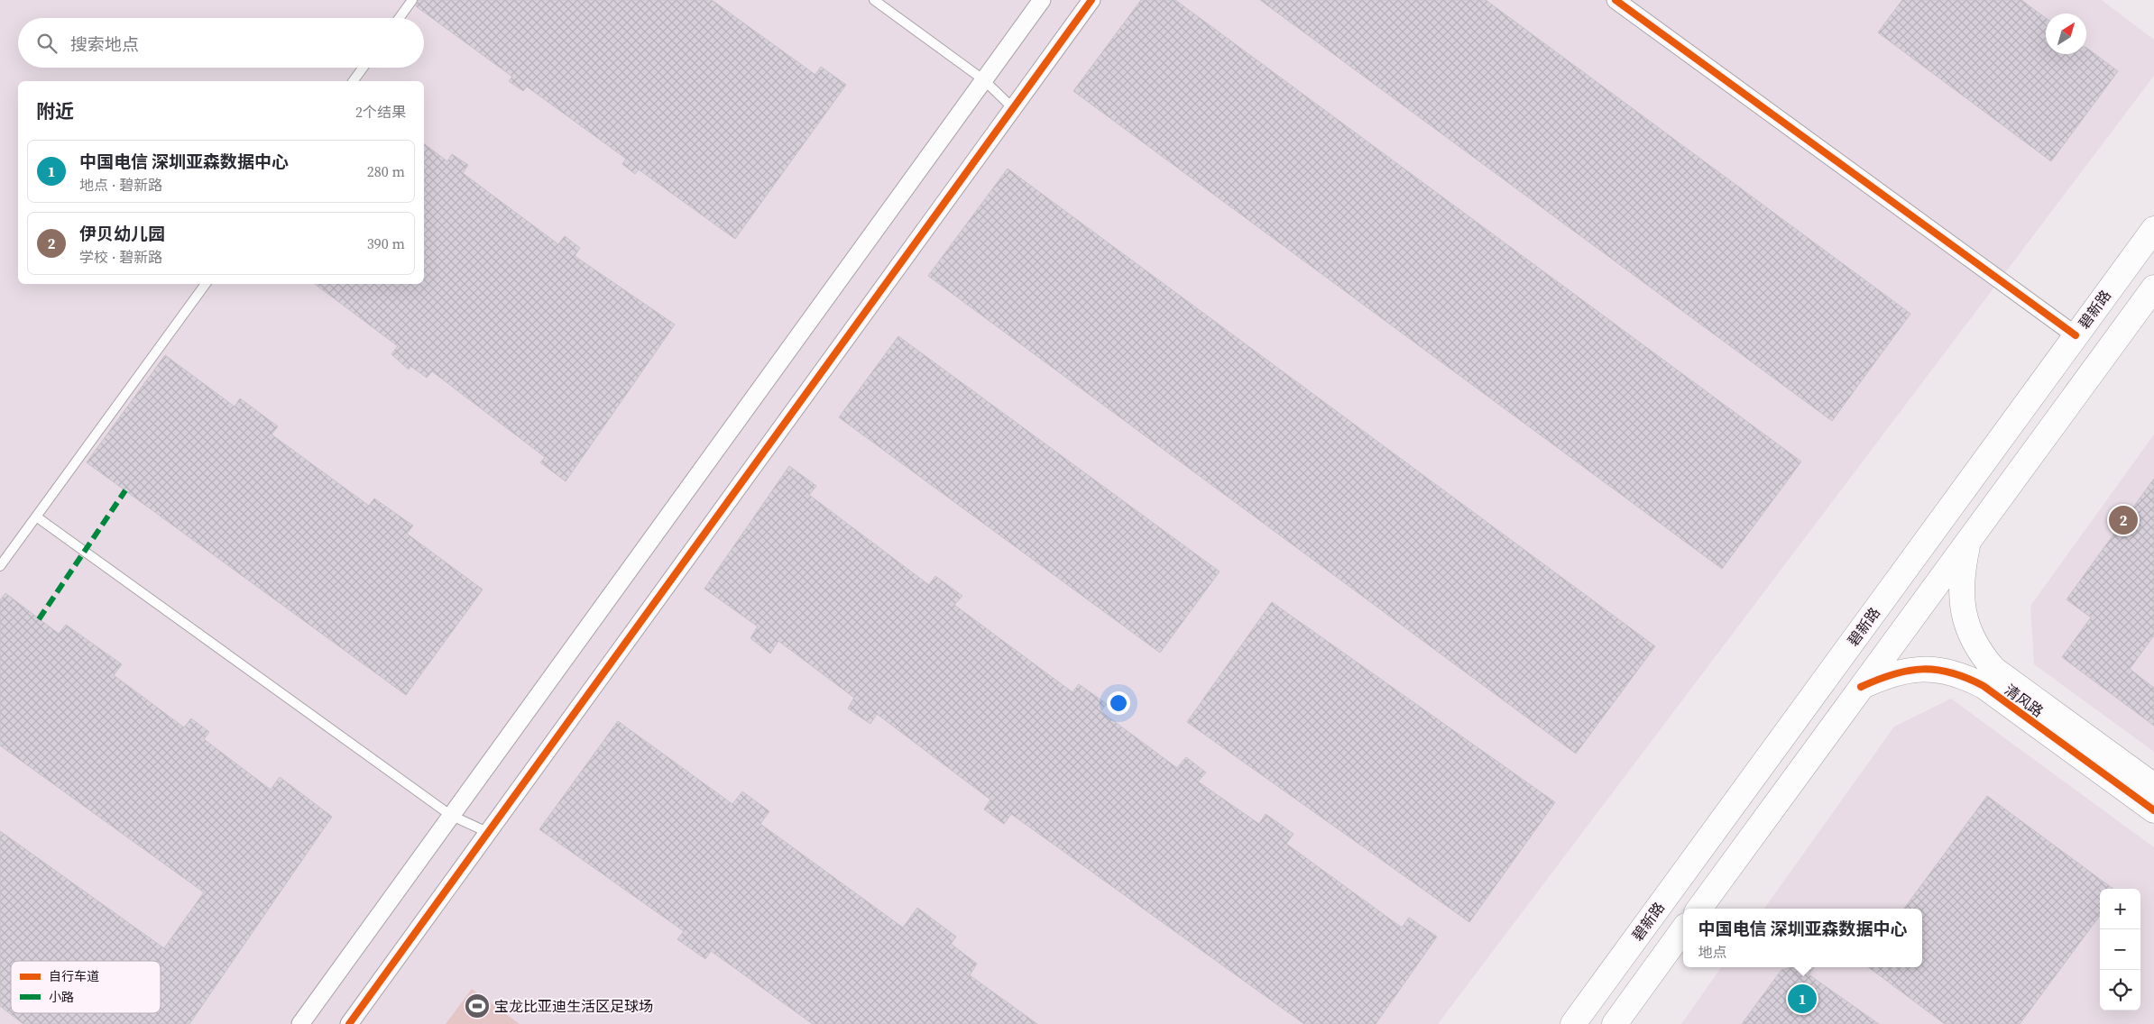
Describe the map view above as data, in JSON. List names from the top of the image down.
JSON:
{
  "streets": {
    "main road": ["碧新路", "清风路"]
  },
  "places": {
    "sports": ["宝龙比亚迪生活区足球场"]
  },
  "legend": ["自行车道", "小路"],
  "north": "top right",
  "page": {
    "search": "搜索地点",
    "heading": ["附近", "2个结果"],
    "list": [
      {
        "mark": "1",
        "name": "中国电信 深圳亚森数据中心",
        "note": "地点 · 碧新路",
        "value": "280 m"
      },
      {
        "mark": "2",
        "name": "伊贝幼儿园",
        "note": "学校 · 碧新路",
        "value": "390 m"
      }
    ],
    "pins": ["2", "1"],
    "map_buttons": ["+", "−"],
    "popup": ["中国电信 深圳亚森数据中心", "地点"]
  }
}
